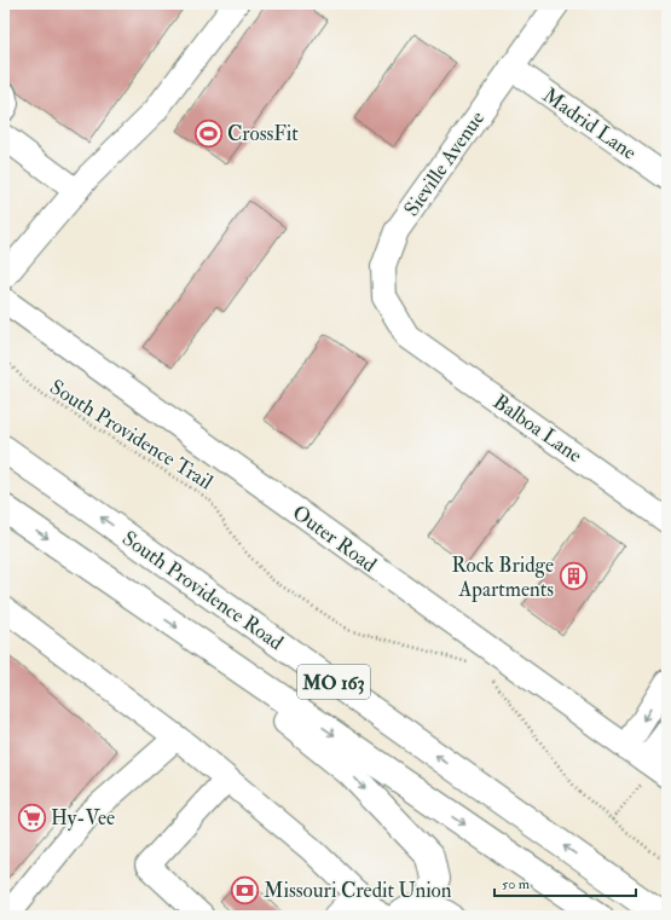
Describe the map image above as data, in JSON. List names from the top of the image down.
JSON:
{
  "streets": {
    "main road": ["South Providence Road", "MO 163"],
    "street": [
      "Madrid Lane",
      "Sieville Avenue",
      "Balboa Lane",
      "Outer Road"
    ],
    "path": ["South Providence Trail"]
  },
  "crossings": [
    ["Madrid Lane", "Sieville Avenue"],
    ["Sieville Avenue", "Balboa Lane"]
  ],
  "places": {
    "sports": ["CrossFit"],
    "building": ["Rock Bridge Apartments"],
    "supermarket": ["Hy-Vee"],
    "bank": ["Missouri Credit Union"]
  },
  "scale_bar": "50 m"
}
